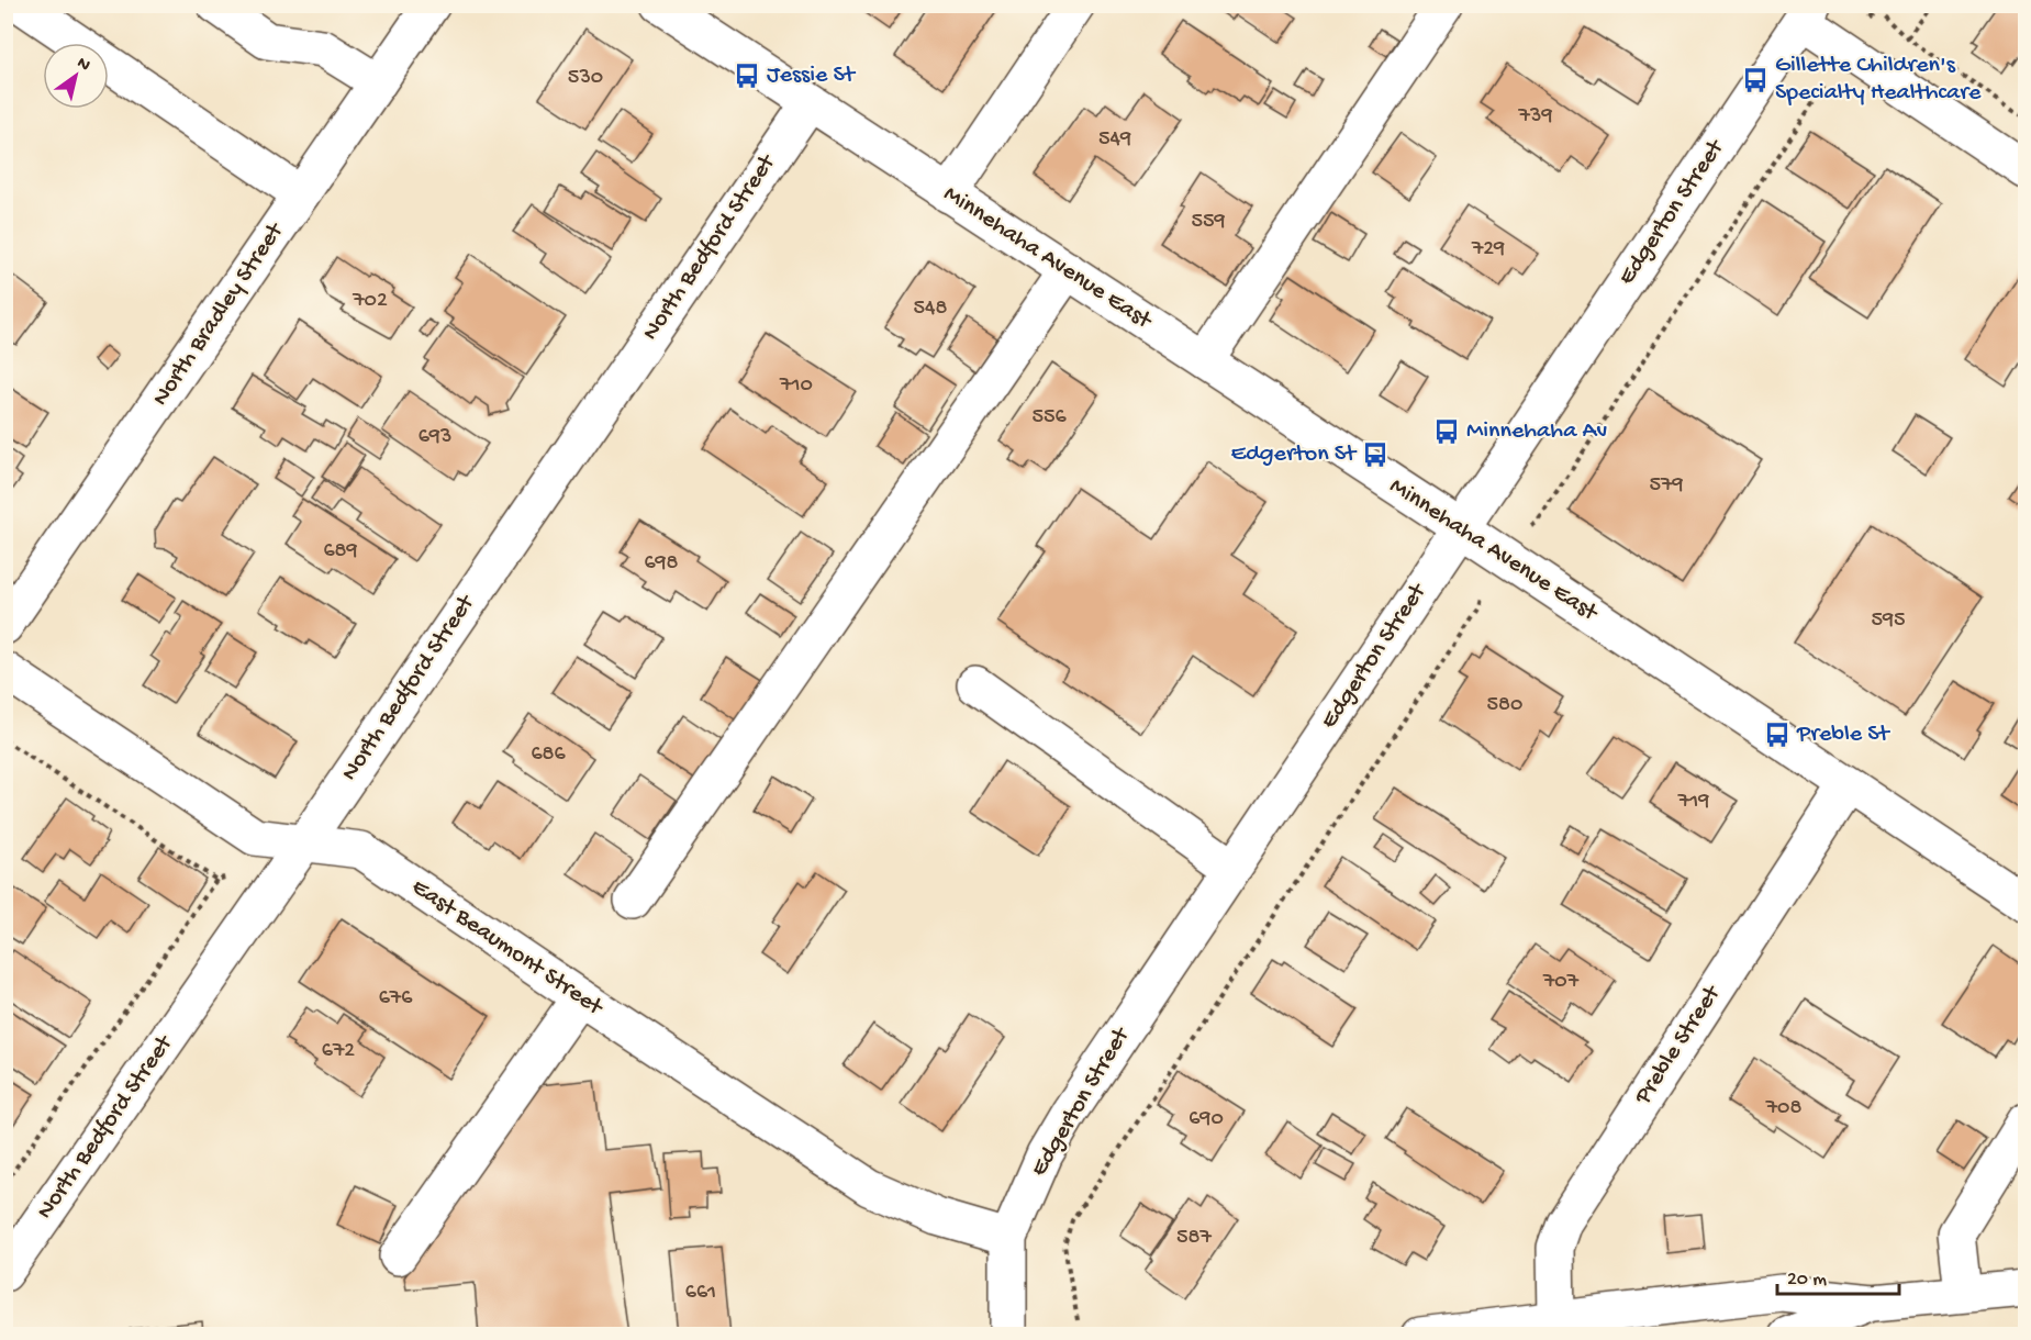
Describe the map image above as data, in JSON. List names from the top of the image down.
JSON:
{
  "streets": {
    "street": [
      "Edgerton Street",
      "North Bedford Street",
      "Minnehaha Avenue East",
      "North Bradley Street",
      "East Beaumont Street",
      "Preble Street"
    ]
  },
  "crossings": [
    ["Edgerton Street", "Minnehaha Avenue East"],
    ["Edgerton Street", "East Beaumont Street"],
    ["North Bedford Street", "Minnehaha Avenue East"],
    ["North Bedford Street", "East Beaumont Street"],
    ["Minnehaha Avenue East", "Preble Street"]
  ],
  "places": {
    "bus stop": [
      "Jessie St",
      "Gillette Children's Specialty Healthcare",
      "Minnehaha Av",
      "Edgerton St",
      "Preble St"
    ]
  },
  "house_numbers": [
    "530",
    "739",
    "549",
    "559",
    "729",
    "702",
    "548",
    "710",
    "556",
    "693",
    "579",
    "689",
    "698",
    "595",
    "580",
    "686",
    "719",
    "707",
    "676",
    "672",
    "708",
    "690",
    "587",
    "661"
  ],
  "scale_bar": "20 m",
  "north": "top right"
}
